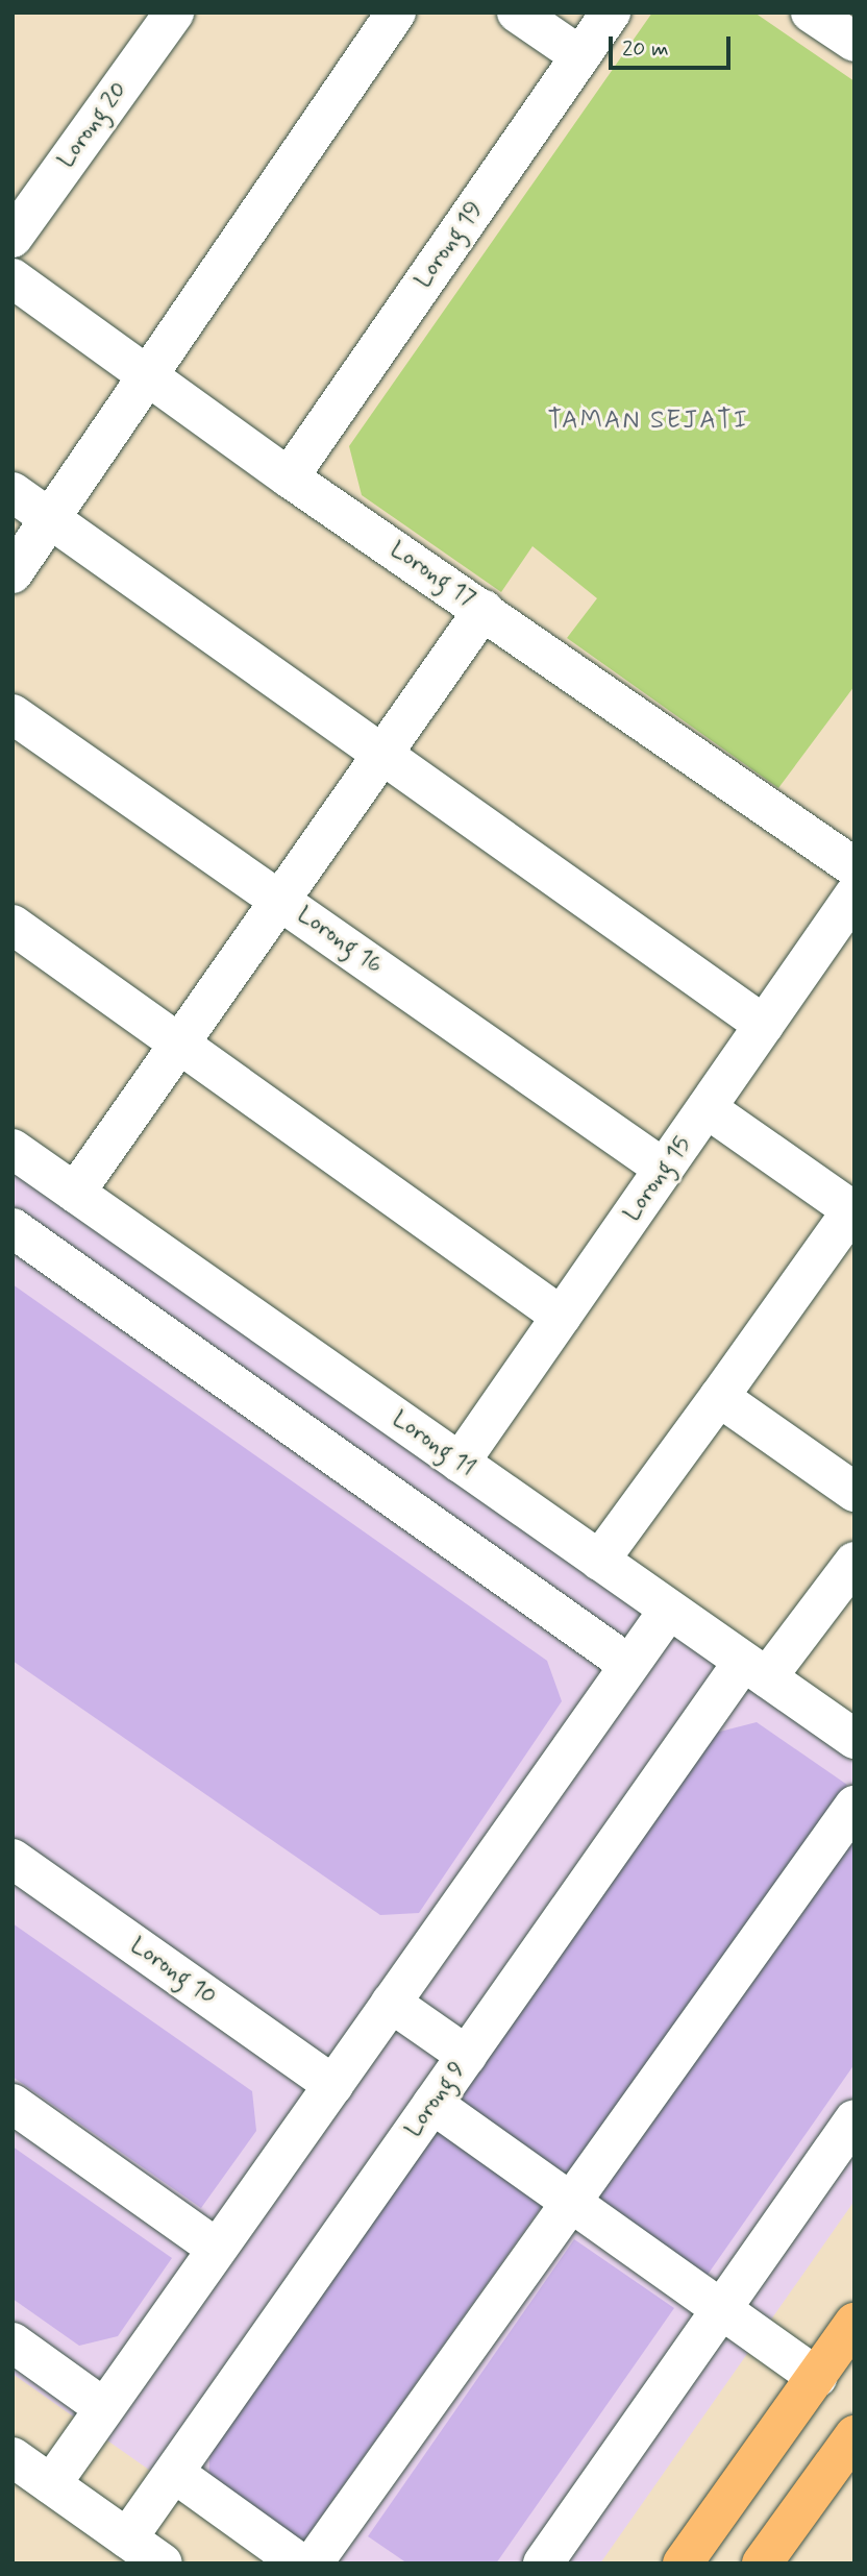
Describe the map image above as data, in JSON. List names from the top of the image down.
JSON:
{
  "streets": {
    "street": [
      "Lorong 20",
      "Lorong 19",
      "Lorong 17",
      "Lorong 16",
      "Lorong 15",
      "Lorong 11",
      "Lorong 10",
      "Lorong 9"
    ]
  },
  "crossings": [
    ["Lorong 19", "Lorong 17"],
    ["Lorong 16", "Lorong 15"],
    ["Lorong 15", "Lorong 11"],
    ["Lorong 11", "Lorong 9"]
  ],
  "districts": ["TAMAN SEJATI"],
  "scale_bar": "20 m"
}
